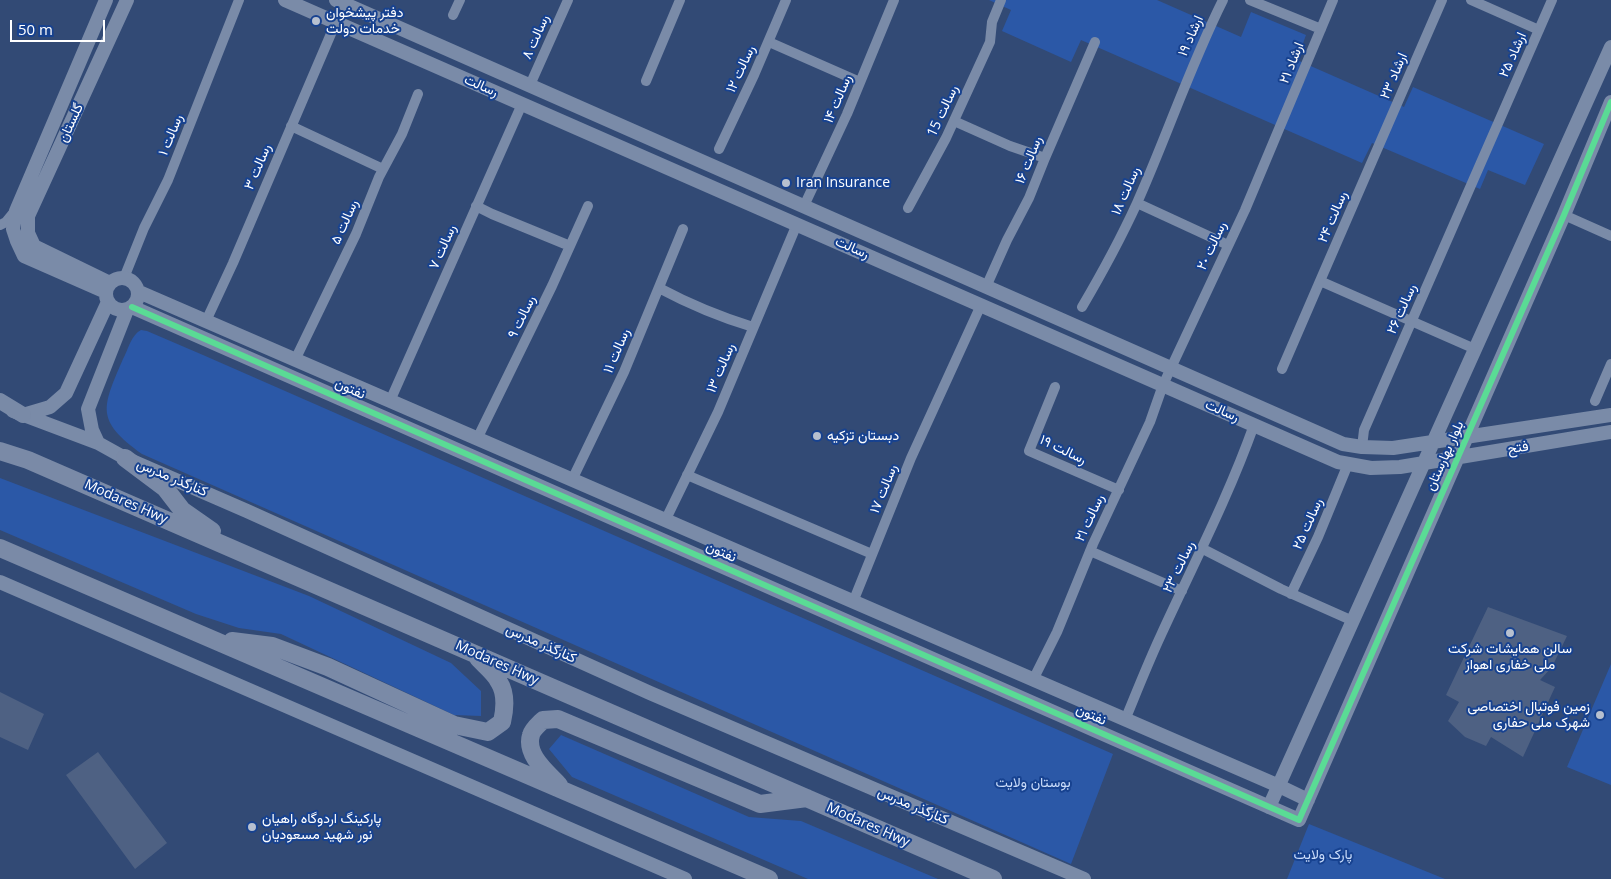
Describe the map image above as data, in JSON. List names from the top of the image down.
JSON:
{
  "streets": {
    "highway": ["Modares Hwy"],
    "street": [
      "ارشاد ۱۹",
      "رسالت ۸",
      "ارشاد ۲۵",
      "ارشاد ۲۱",
      "رسالت ۱۲",
      "ارشاد ۲۳",
      "رسالت",
      "رسالت ۱۴",
      "رسالت 15",
      "گلستان",
      "رسالت ۱",
      "رسالت ۱۶",
      "رسالت ۳",
      "رسالت ۱۸",
      "رسالت ۲۴",
      "رسالت ۵",
      "رسالت ٢٠",
      "رسالت ۷",
      "رسالت ۲۶",
      "رسالت ۹",
      "رسالت ۱۱",
      "رسالت ۱۳",
      "نفتون",
      "فتح",
      "رسالت ۱۹",
      "بلوار بهارستان",
      "کنارگذر مدرس",
      "رسالت ۱۷",
      "رسالت ۲۱",
      "رسالت ۲۵",
      "رسالت ۲۳"
    ]
  },
  "crossings": [
    ["ارشاد ۱۹", "رسالت ۱۸"],
    ["رسالت ۸", "رسالت"],
    ["ارشاد ۲۵", "رسالت ۲۶"],
    ["ارشاد ۲۱", "رسالت ٢٠"],
    ["ارشاد ۲۳", "رسالت ۲۴"],
    ["رسالت", "رسالت ۱۴"],
    ["رسالت", "رسالت ۱۶"],
    ["رسالت", "رسالت ۳"],
    ["رسالت", "رسالت ٢٠"],
    ["رسالت", "رسالت ۷"],
    ["رسالت", "رسالت ۲۶"],
    ["رسالت", "رسالت ۱۳"],
    ["رسالت", "فتح"],
    ["رسالت", "بلوار بهارستان"],
    ["رسالت", "رسالت ۱۷"],
    ["رسالت", "رسالت ۲۱"],
    ["رسالت", "رسالت ۲۵"],
    ["رسالت", "رسالت ۲۳"],
    ["گلستان", "رسالت ۱"],
    ["گلستان", "نفتون"],
    ["رسالت ۱", "نفتون"],
    ["رسالت ۳", "نفتون"],
    ["رسالت ۵", "نفتون"],
    ["رسالت ٢٠", "رسالت ۲۱"],
    ["رسالت ۷", "نفتون"],
    ["رسالت ۹", "نفتون"],
    ["رسالت ۱۱", "نفتون"],
    ["رسالت ۱۳", "نفتون"],
    ["نفتون", "بلوار بهارستان"],
    ["نفتون", "رسالت ۱۷"],
    ["نفتون", "رسالت ۲۱"],
    ["نفتون", "رسالت ۲۳"],
    ["فتح", "بلوار بهارستان"],
    ["رسالت ۱۹", "رسالت ۲۱"]
  ],
  "parks": ["بوستان ولایت", "پارک ولایت"],
  "places": [
    "دفتر پیشخوان خدمات دولت",
    "Iran Insurance",
    "دبستان تزکیه",
    "سالن همایشات شرکت ملی خفاری اهواز",
    "زمین فوتبال اختصاصی شهرک ملی حفاری",
    "پارکینگ اردوگاه راهیان نور شهید مسعودیان"
  ],
  "scale_bar": "50 m"
}
